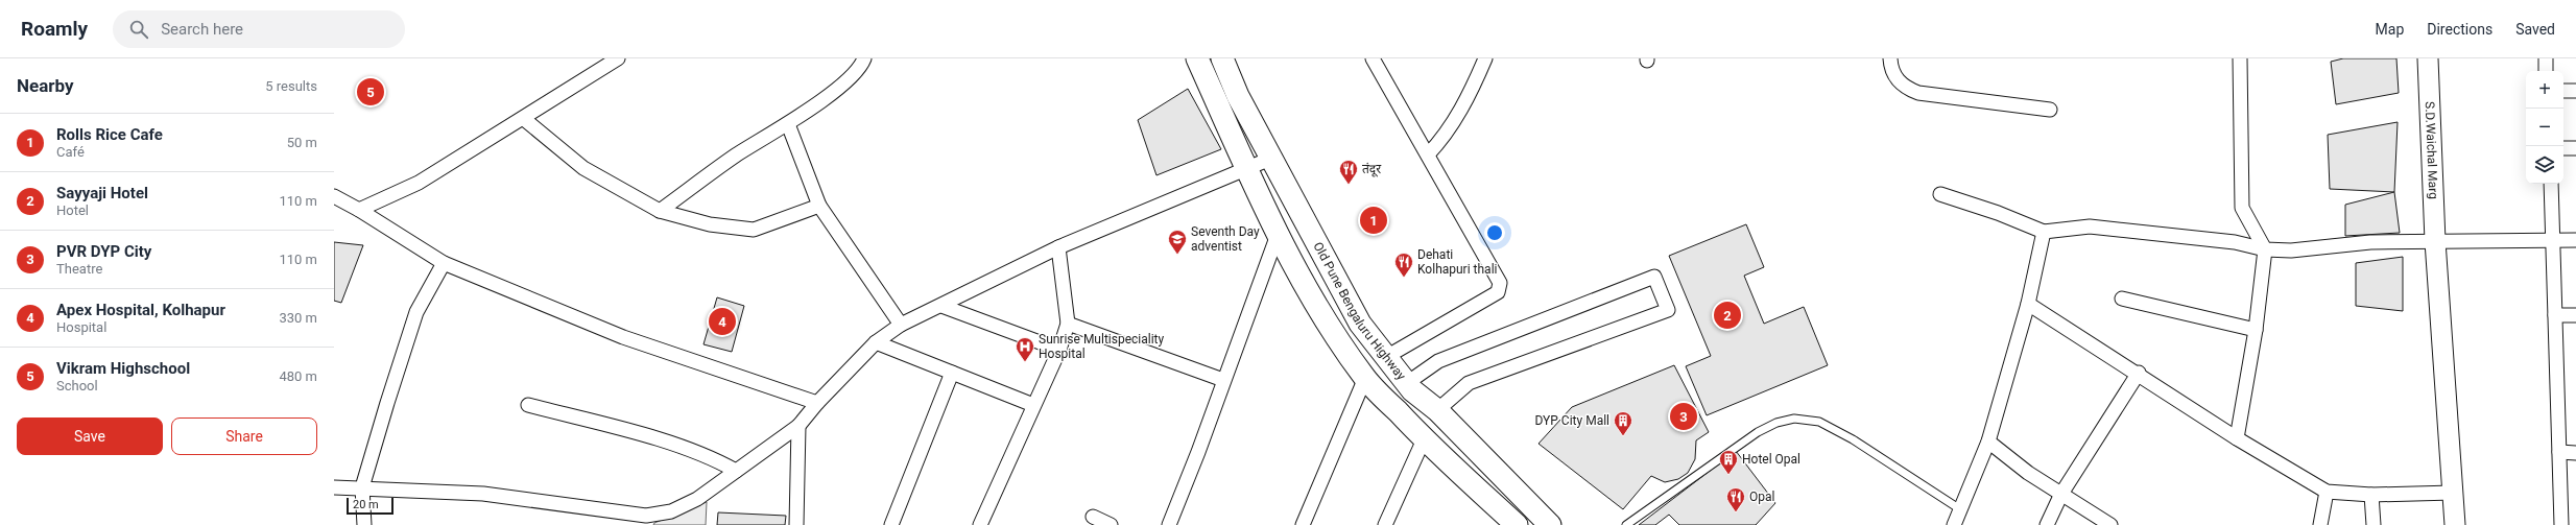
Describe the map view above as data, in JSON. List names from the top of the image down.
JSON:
{
  "streets": {
    "main road": ["Old Pune Bengaluru Highway"],
    "street": ["S.D.Waichal Marg"]
  },
  "places": {
    "restaurant": ["तंदूर", "Dehati Kolhapuri thali", "Opal"],
    "school or university": ["Seventh Day adventist"],
    "hospital": ["Sunrise Multispeciality Hospital"],
    "building": ["DYP City Mall", "Hotel Opal"]
  },
  "scale_bar": "20 m",
  "page": {
    "header": "Roamly",
    "search": "Search here",
    "nav": ["Map", "Directions", "Saved"],
    "heading": ["Nearby", "5 results"],
    "map_buttons": ["+", "−"],
    "pins": [
      "5",
      "1",
      "2",
      "4",
      "3"
    ],
    "list": [
      {
        "mark": "1",
        "name": "Rolls Rice Cafe",
        "note": "Café",
        "value": "50 m"
      },
      {
        "mark": "2",
        "name": "Sayyaji Hotel",
        "note": "Hotel",
        "value": "110 m"
      },
      {
        "mark": "3",
        "name": "PVR DYP City",
        "note": "Theatre",
        "value": "110 m"
      },
      {
        "mark": "4",
        "name": "Apex Hospital, Kolhapur",
        "note": "Hospital",
        "value": "330 m"
      },
      {
        "mark": "5",
        "name": "Vikram Highschool",
        "note": "School",
        "value": "480 m"
      }
    ],
    "buttons": ["Save", "Share"],
    "scale": "20 m"
  }
}
